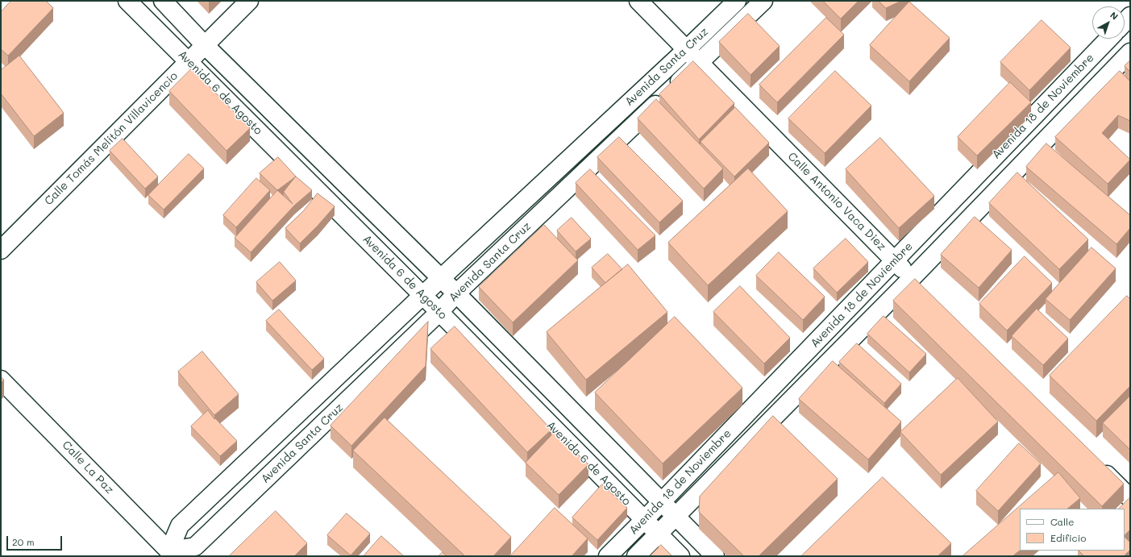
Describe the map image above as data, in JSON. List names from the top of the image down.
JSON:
{
  "streets": {
    "main road": [
      "Avenida Santa Cruz",
      "Avenida 6 de Agosto",
      "Avenida 18 de Noviembre",
      "Calle Tomás Melitón Villavicencio",
      "Calle Antonio Vaca Diez",
      "Calle La Paz"
    ]
  },
  "crossings": [
    ["Avenida Santa Cruz", "Avenida 6 de Agosto"],
    ["Avenida Santa Cruz", "Calle Antonio Vaca Diez"],
    ["Avenida Santa Cruz", "Calle La Paz"],
    ["Avenida 6 de Agosto", "Avenida 18 de Noviembre"],
    ["Avenida 6 de Agosto", "Calle Tomás Melitón Villavicencio"],
    ["Avenida 18 de Noviembre", "Calle Antonio Vaca Diez"]
  ],
  "legend": ["Calle", "Edificio"],
  "scale_bar": "20 m",
  "north": "top right"
}
